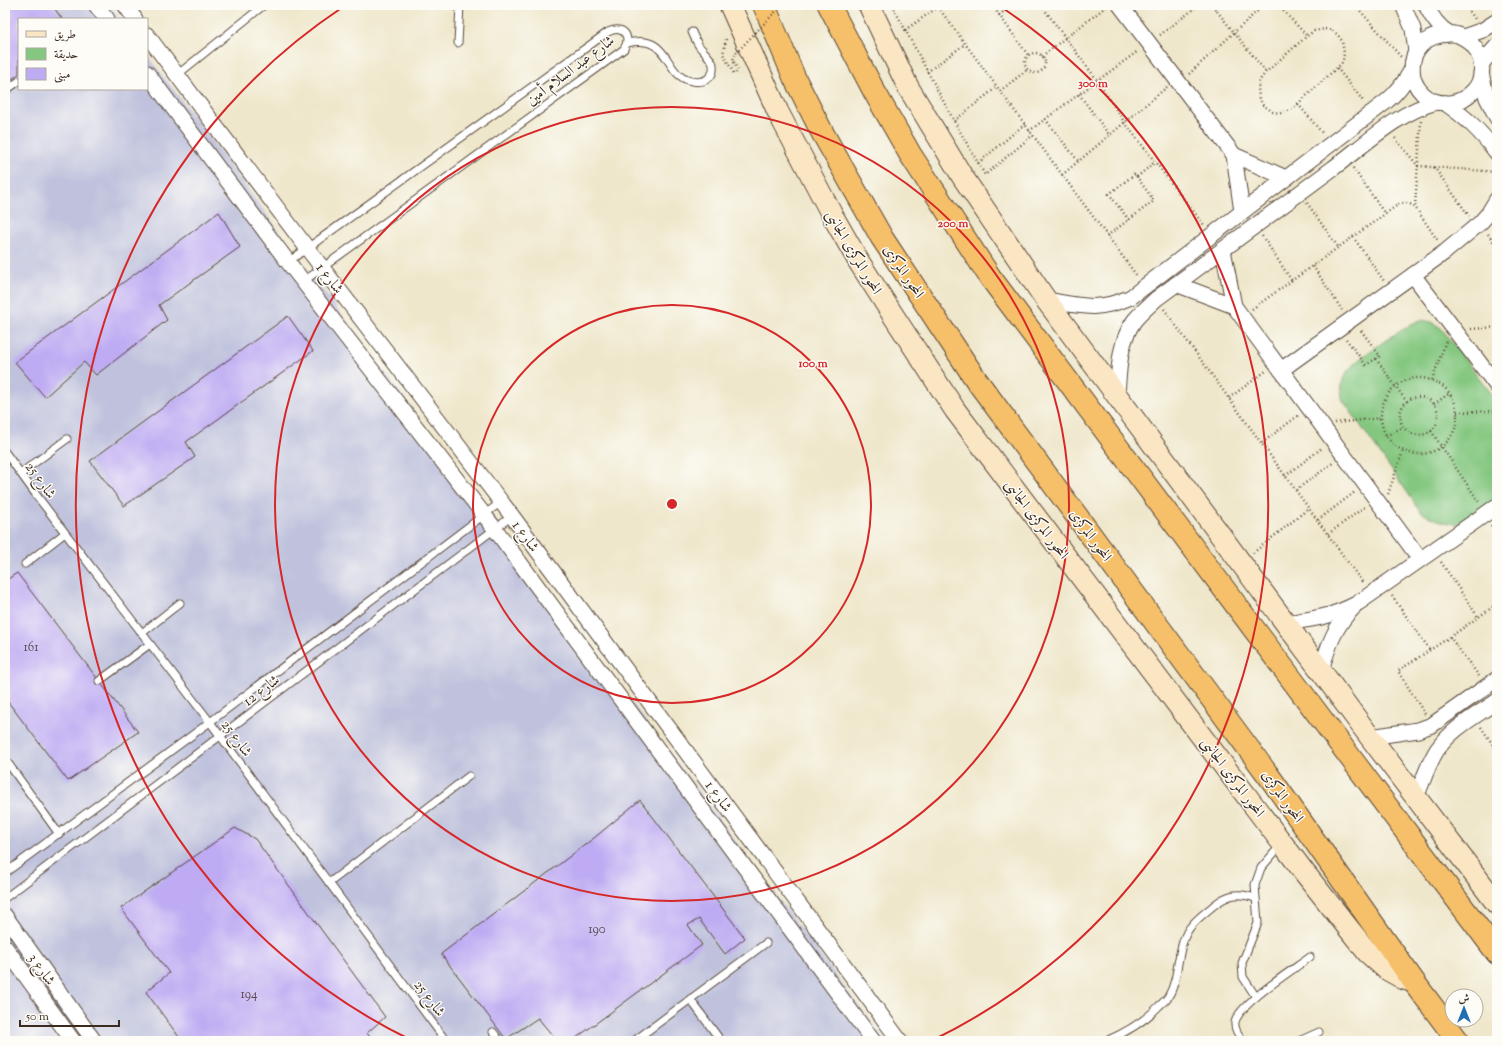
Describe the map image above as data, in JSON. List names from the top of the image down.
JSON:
{
  "streets": {
    "highway": ["المحور المركزى"],
    "main road": ["المحور المركزى الجانبى"],
    "street": ["شارع 1", "شارع 3"],
    "lane": ["شارع عبد السلام أمين", "شارع 25", "شارع 12"]
  },
  "crossings": [
    ["شارع عبد السلام أمين", "شارع 1"],
    ["المحور المركزى الجانبى", "المحور المركزى"],
    ["شارع 1", "شارع 12"],
    ["شارع 25", "شارع 12"]
  ],
  "house_numbers": ["161", "190", "194"],
  "legend": ["طريق", "حديقة", "مبنى"],
  "scale_bar": "50 m",
  "north": "top",
  "rings": ["300 m", "200 m", "100 m"]
}
